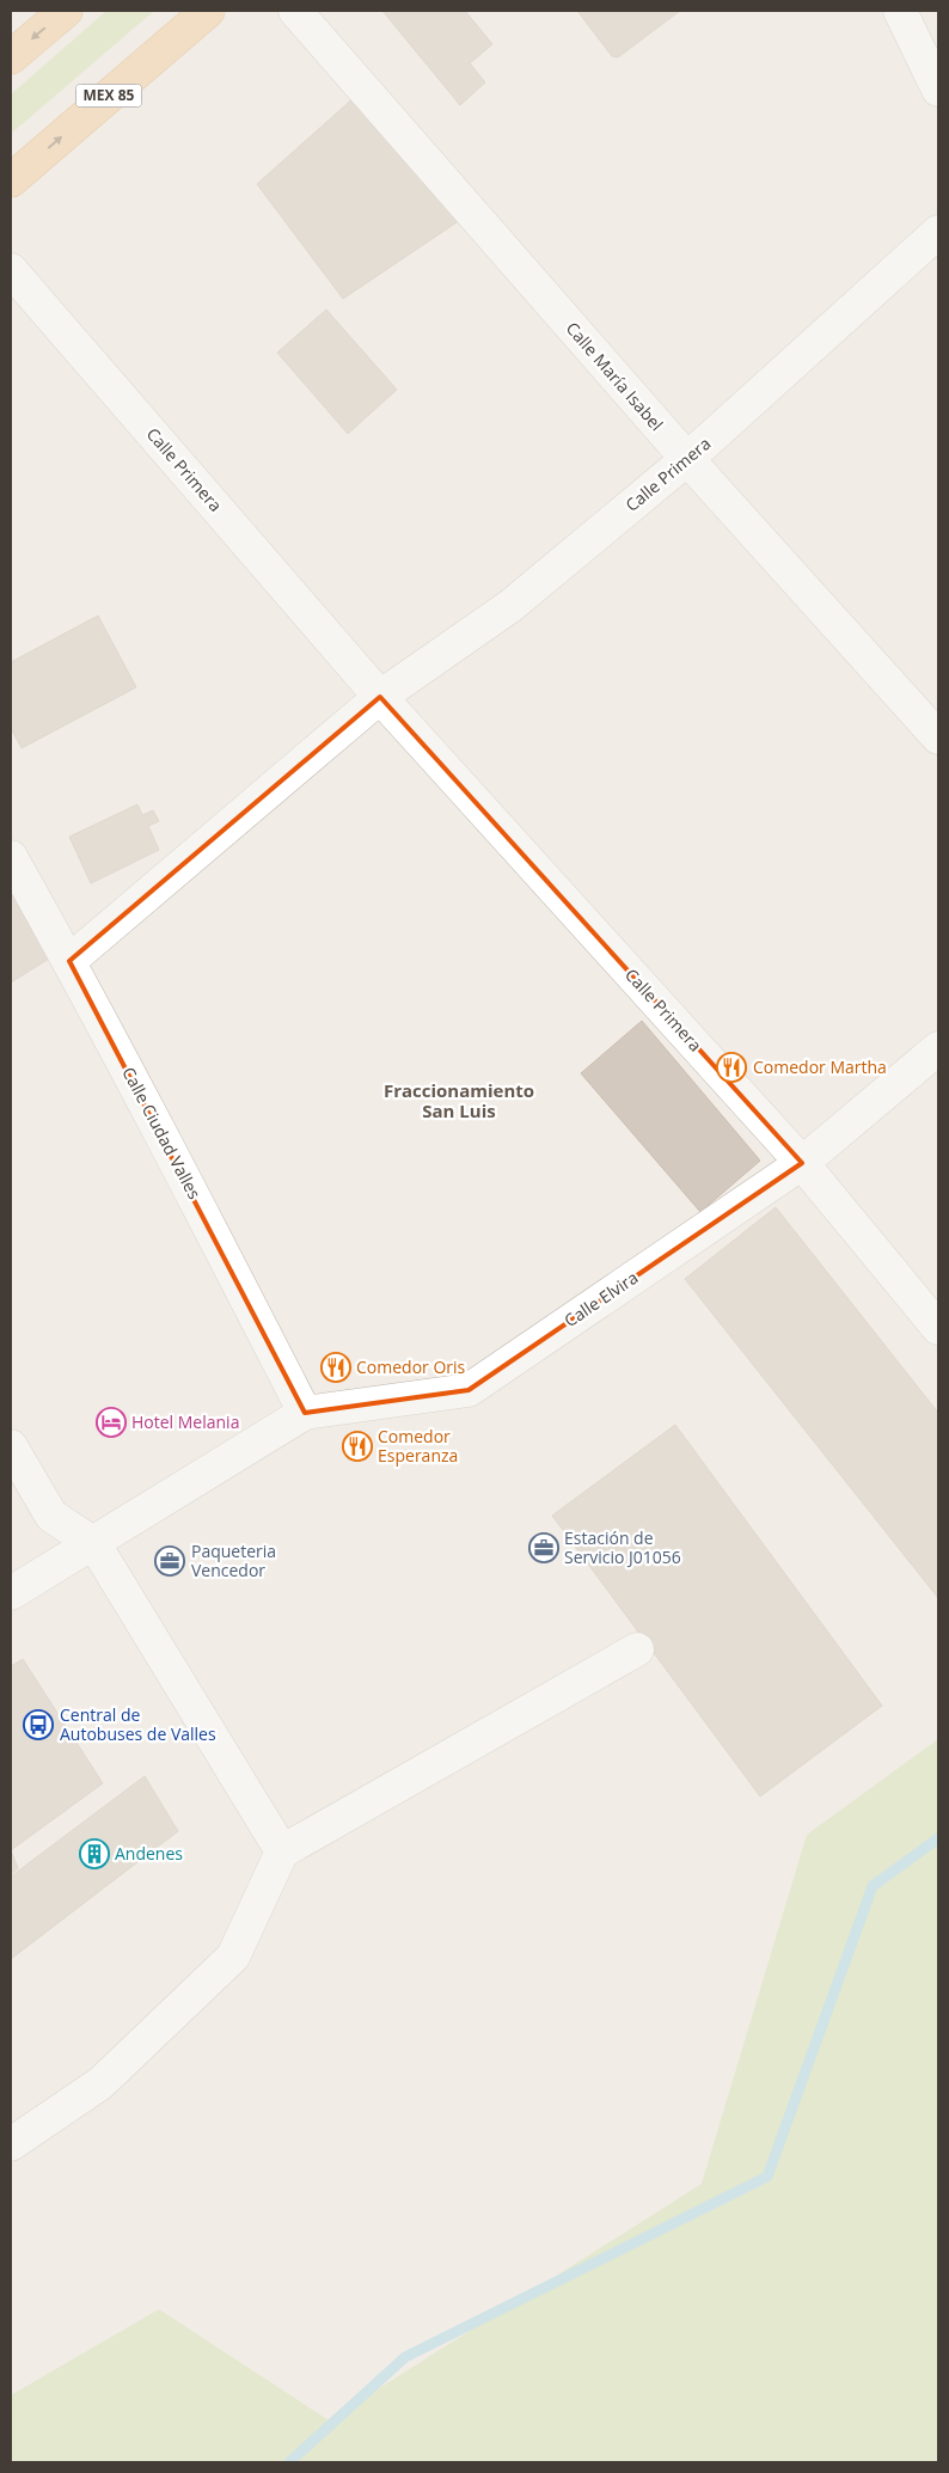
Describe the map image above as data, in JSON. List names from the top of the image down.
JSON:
{
  "streets": {
    "main road": ["MEX 85"],
    "street": [
      "Calle María Isabel",
      "Calle Primera",
      "Calle Ciudad Valles",
      "Calle Elvira"
    ]
  },
  "crossings": [
    ["Calle María Isabel", "Calle Primera"],
    ["Calle Primera", "Calle Ciudad Valles"],
    ["Calle Primera", "Calle Elvira"],
    ["Calle Ciudad Valles", "Calle Elvira"]
  ],
  "districts": ["Fraccionamiento San Luis"],
  "places": {
    "restaurant": ["Comedor Martha", "Comedor Oris", "Comedor Esperanza"],
    "hotel": ["Hotel Melania"],
    "office": ["Estación de Servicio J01056", "Paqueteria Vencedor"],
    "bus stop": ["Central de Autobuses de Valles"],
    "building": ["Andenes"]
  }
}
